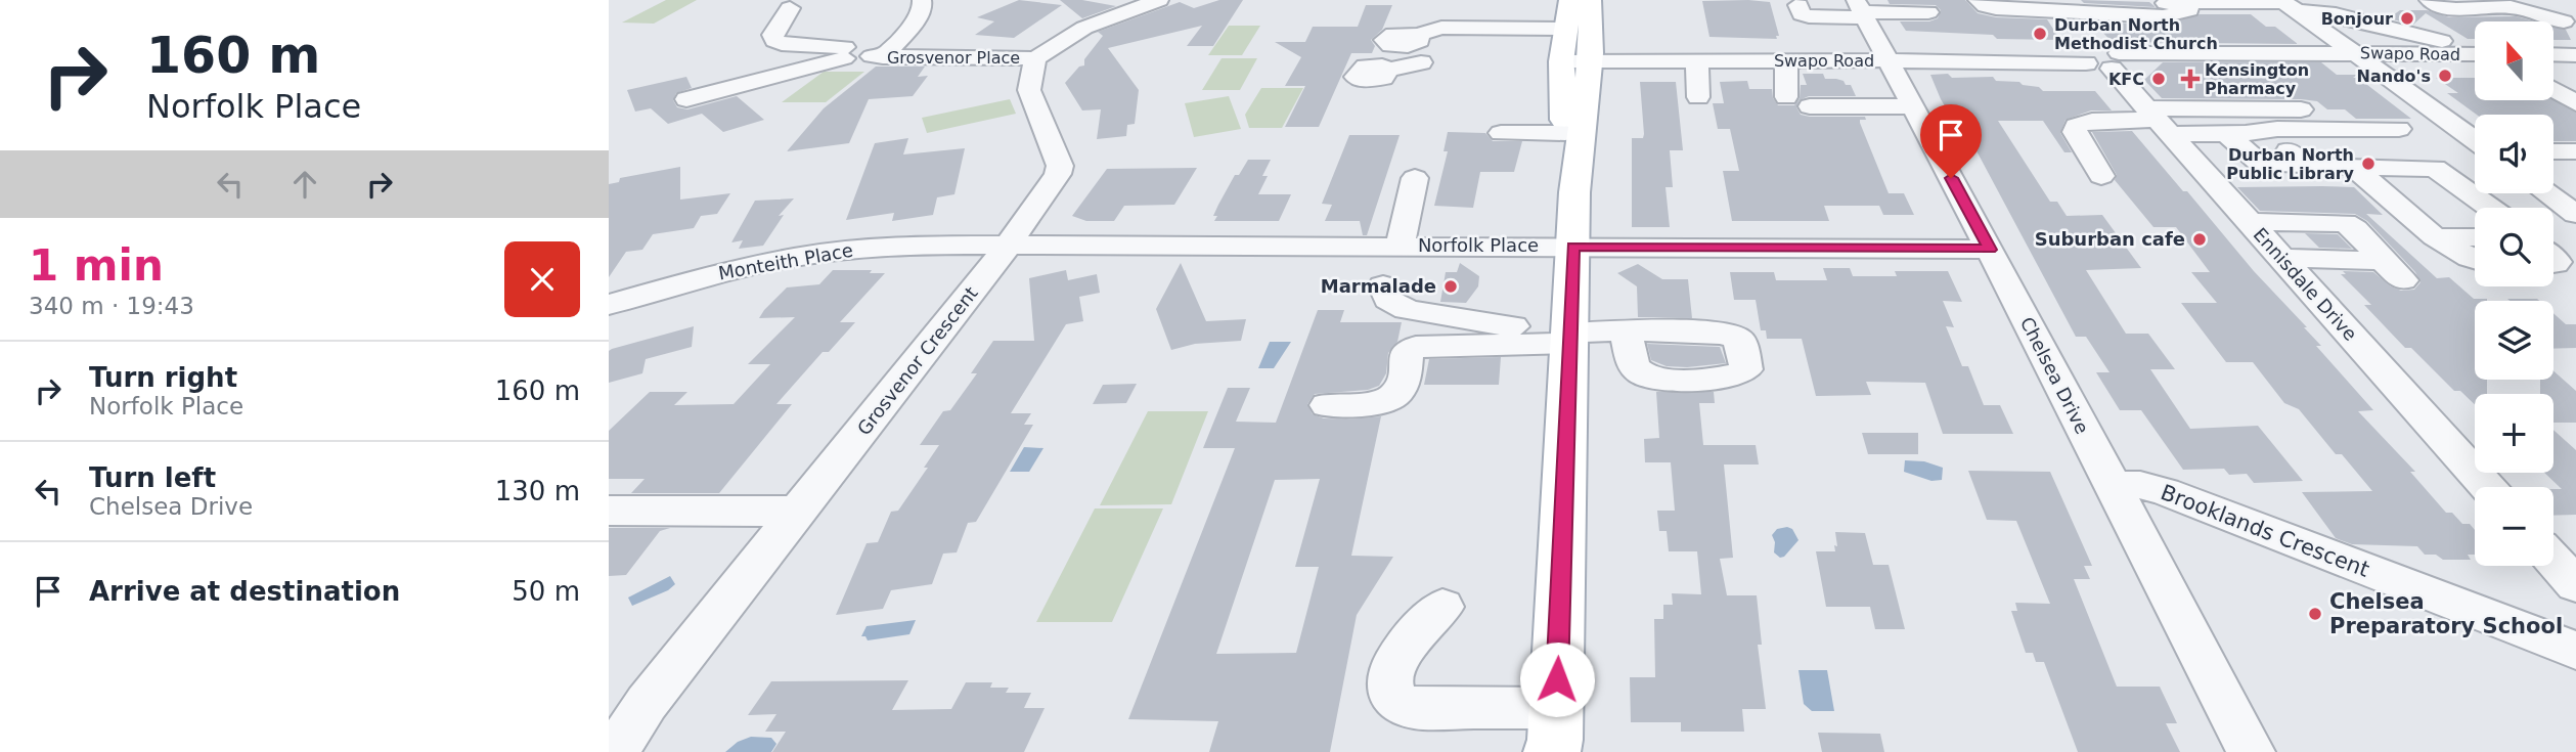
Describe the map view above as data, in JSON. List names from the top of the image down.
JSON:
{
  "streets": {
    "street": [
      "Swapo Road",
      "Grosvenor Place",
      "Norfolk Place",
      "Monteith Place",
      "Ennisdale Drive",
      "Grosvenor Crescent",
      "Chelsea Drive",
      "Brooklands Crescent"
    ]
  },
  "crossings": [
    ["Swapo Road", "Ennisdale Drive"],
    ["Swapo Road", "Chelsea Drive"],
    ["Grosvenor Place", "Grosvenor Crescent"],
    ["Norfolk Place", "Monteith Place"],
    ["Norfolk Place", "Grosvenor Crescent"],
    ["Norfolk Place", "Chelsea Drive"],
    ["Monteith Place", "Grosvenor Crescent"],
    ["Chelsea Drive", "Brooklands Crescent"]
  ],
  "places": {
    "other": [
      "Bonjour",
      "Durban North Methodist Church",
      "Nando's",
      "KFC",
      "Durban North Public Library",
      "Suburban cafe",
      "Marmalade",
      "Chelsea Preparatory School"
    ],
    "health": ["Kensington Pharmacy"]
  },
  "north": "top",
  "page": {
    "turn": ["160 m", "Norfolk Place"],
    "map_buttons": ["+", "−"],
    "heading": ["1 min", "340 m · 19:43"],
    "list": [
      {
        "name": "Turn right",
        "note": "Norfolk Place",
        "value": "160 m"
      },
      {
        "name": "Turn left",
        "note": "Chelsea Drive",
        "value": "130 m"
      },
      {
        "name": "Arrive at destination",
        "value": "50 m"
      }
    ]
  }
}
